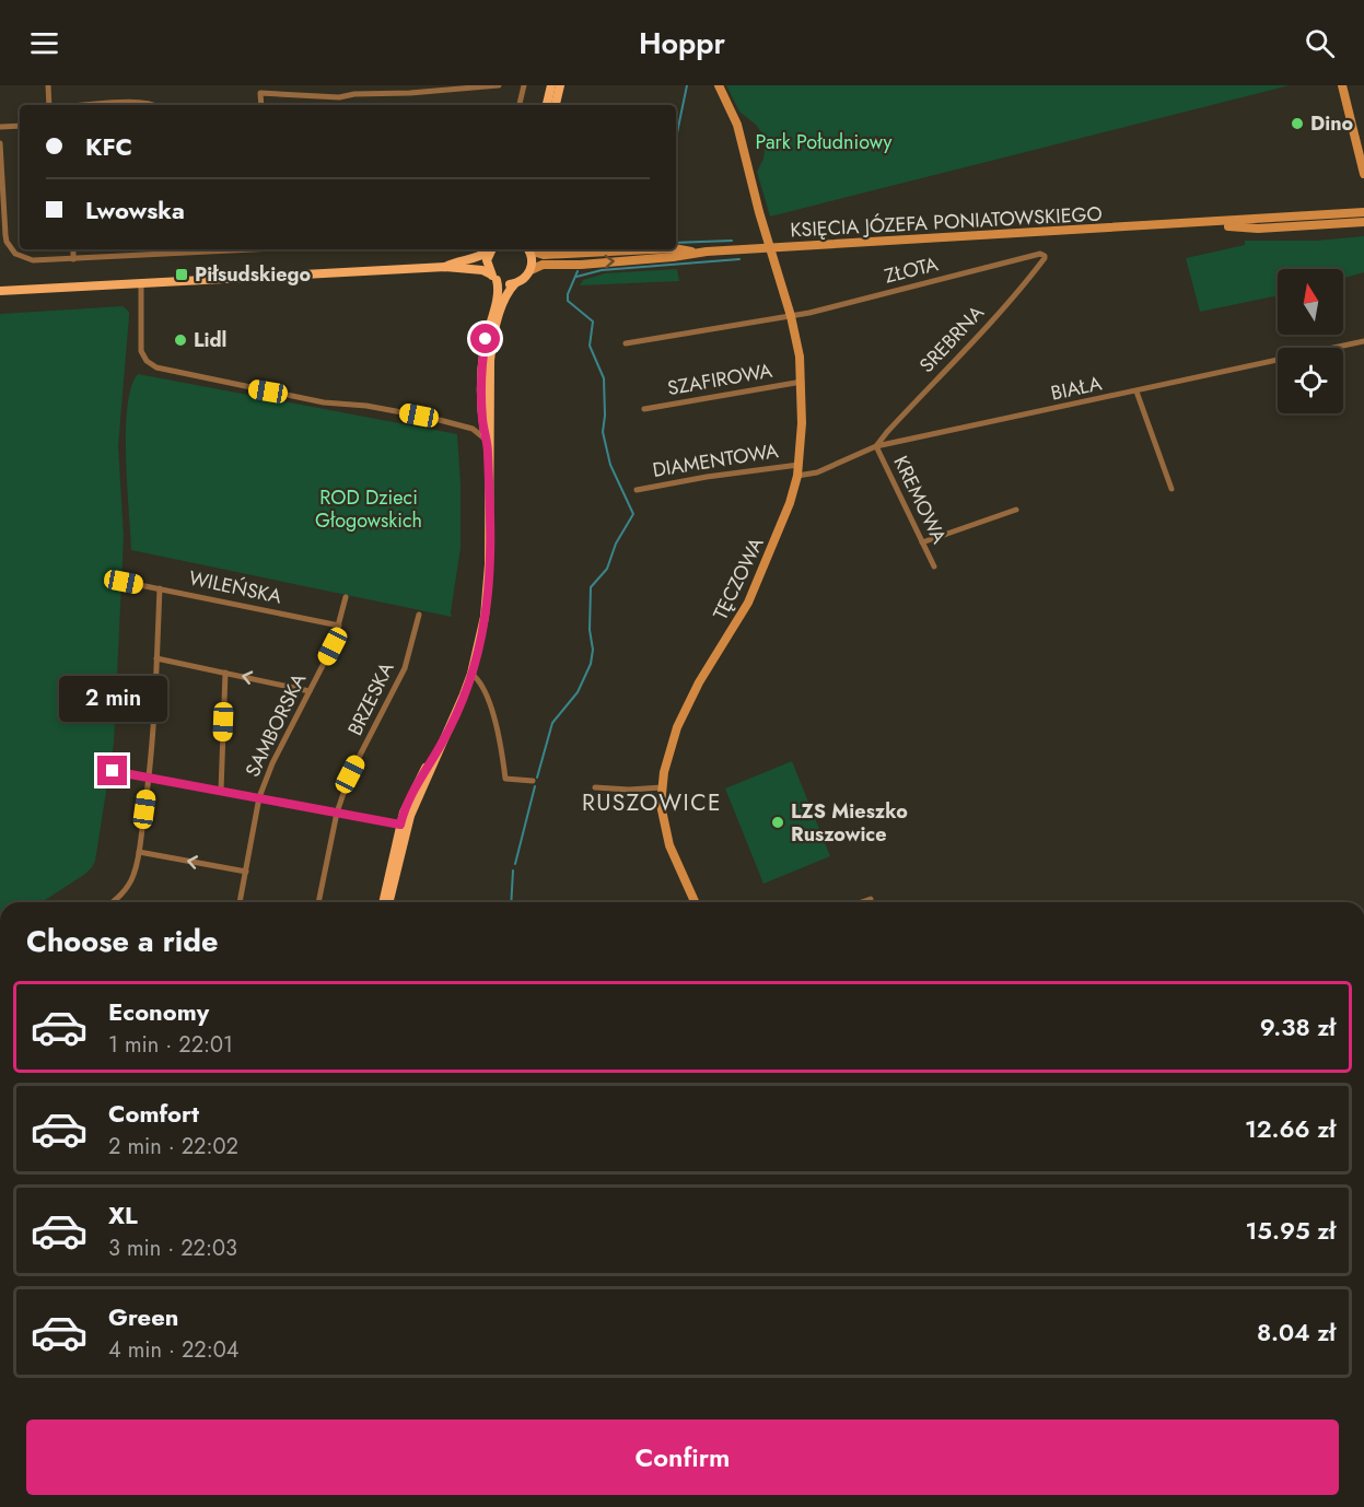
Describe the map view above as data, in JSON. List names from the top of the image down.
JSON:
{
  "streets": {
    "main road": ["KSIĘCIA JÓZEFA PONIATOWSKIEGO", "TĘCZOWA"],
    "street": [
      "ZŁOTA",
      "SREBRNA",
      "SZAFIROWA",
      "BIAŁA",
      "DIAMENTOWA",
      "KREMOWA",
      "WILEŃSKA",
      "BRZESKA",
      "SAMBORSKA"
    ]
  },
  "crossings": [
    ["KSIĘCIA JÓZEFA PONIATOWSKIEGO", "TĘCZOWA"],
    ["ZŁOTA", "SREBRNA"],
    ["ZŁOTA", "TĘCZOWA"],
    ["SREBRNA", "BIAŁA"],
    ["SREBRNA", "KREMOWA"],
    ["SZAFIROWA", "TĘCZOWA"],
    ["BIAŁA", "KREMOWA"],
    ["BIAŁA", "TĘCZOWA"],
    ["DIAMENTOWA", "TĘCZOWA"],
    ["WILEŃSKA", "SAMBORSKA"]
  ],
  "districts": ["RUSZOWICE"],
  "parks": ["Park Południowy", "ROD Dzieci Głogowskich"],
  "places": {
    "other": ["Dino", "Lidl", "LZS Mieszko Ruszowice"],
    "transit": ["Piłsudskiego"]
  },
  "north": "top",
  "page": {
    "header": "Hoppr",
    "banner": ["KFC", "Lwowska"],
    "bubble": "2 min",
    "heading": "Choose a ride",
    "list": [
      {
        "name": "Economy",
        "note": "1 min · 22:01",
        "value": "9.38 zł"
      },
      {
        "name": "Comfort",
        "note": "2 min · 22:02",
        "value": "12.66 zł"
      },
      {
        "name": "XL",
        "note": "3 min · 22:03",
        "value": "15.95 zł"
      },
      {
        "name": "Green",
        "note": "4 min · 22:04",
        "value": "8.04 zł"
      }
    ],
    "buttons": "Confirm"
  }
}
